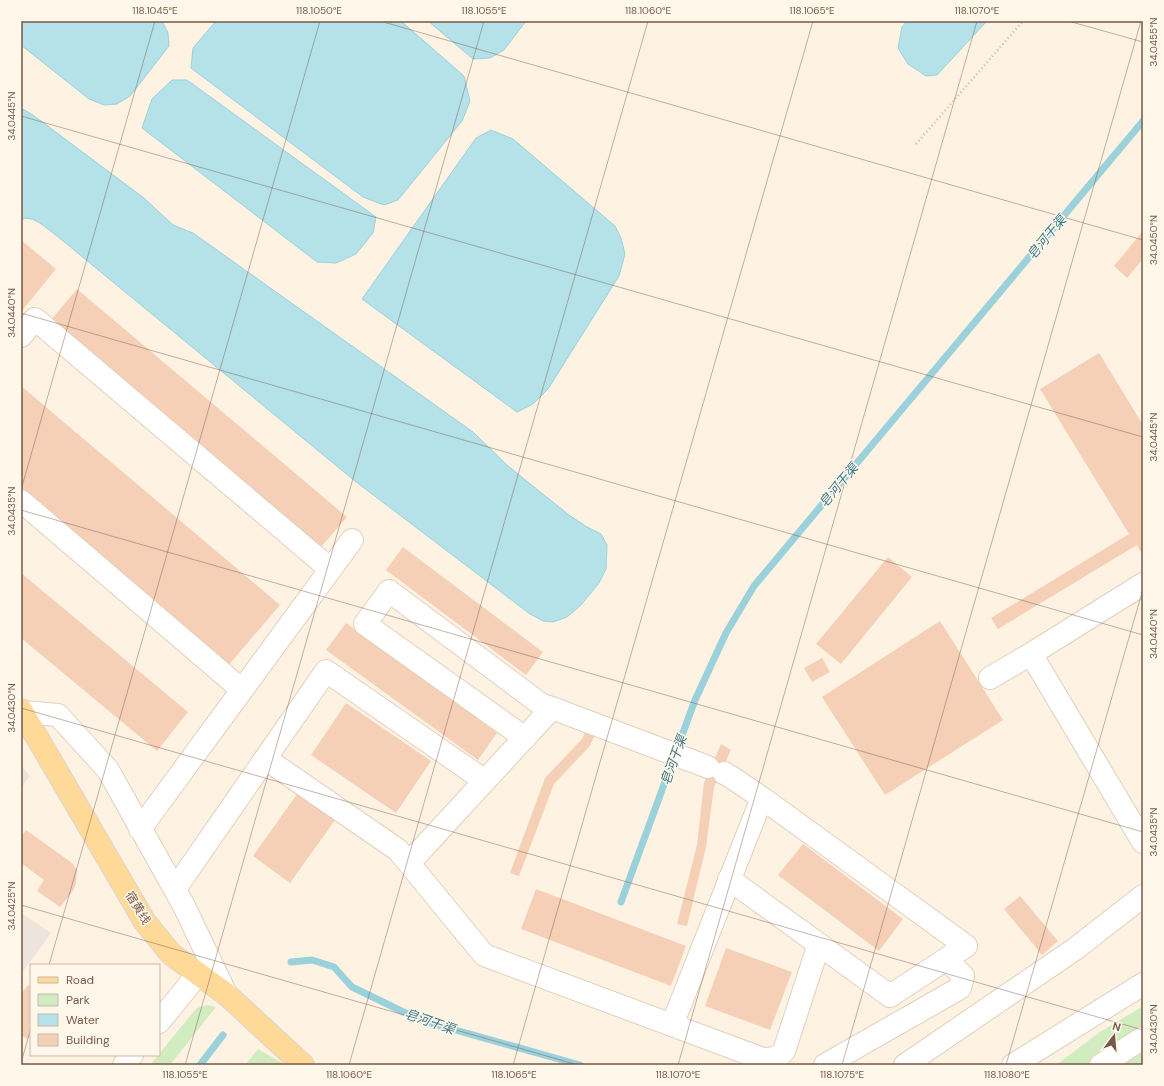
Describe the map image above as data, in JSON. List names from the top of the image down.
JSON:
{
  "streets": {
    "main road": ["宿黄线"]
  },
  "water": ["皂河干渠"],
  "legend": [
    "Road",
    "Park",
    "Water",
    "Building"
  ],
  "north": "top",
  "coordinates": [
    "118.1045°E",
    "118.1050°E",
    "118.1055°E",
    "118.1060°E",
    "118.1065°E",
    "118.1070°E",
    "34.0455°N",
    "34.0445°N",
    "34.0450°N",
    "34.0440°N",
    "34.0435°N",
    "34.0430°N",
    "34.0425°N",
    "118.1075°E",
    "118.1080°E"
  ]
}
